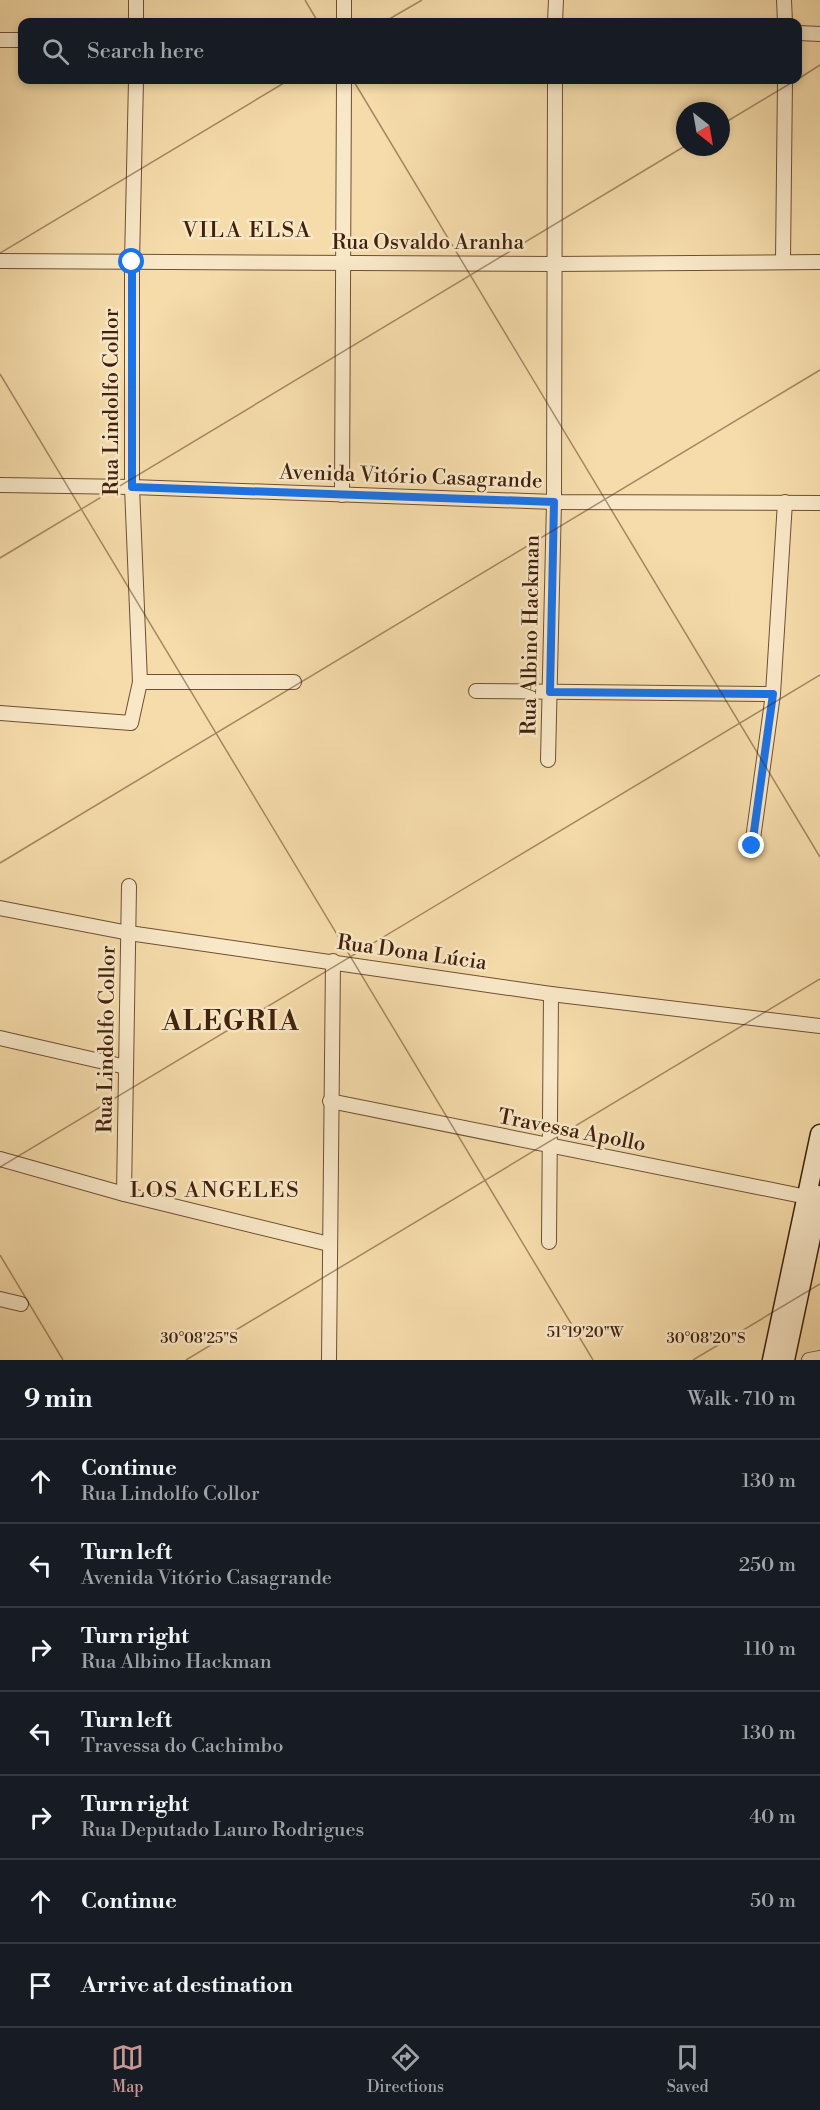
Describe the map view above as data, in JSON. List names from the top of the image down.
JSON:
{
  "streets": {
    "street": [
      "Rua Osvaldo Aranha",
      "Rua Lindolfo Collor",
      "Avenida Vitório Casagrande",
      "Rua Albino Hackman",
      "Rua Dona Lúcia",
      "Travessa Apollo"
    ]
  },
  "crossings": [
    ["Rua Osvaldo Aranha", "Rua Lindolfo Collor"],
    ["Rua Osvaldo Aranha", "Rua Albino Hackman"],
    ["Rua Lindolfo Collor", "Avenida Vitório Casagrande"],
    ["Rua Lindolfo Collor", "Rua Dona Lúcia"],
    ["Avenida Vitório Casagrande", "Rua Albino Hackman"]
  ],
  "districts": ["VILA ELSA", "ALEGRIA", "LOS ANGELES"],
  "north": "bottom right",
  "page": {
    "search": "Search here",
    "heading": ["9 min", "Walk · 710 m"],
    "list": [
      ["Continue", "Rua Lindolfo Collor", "130 m"],
      ["Turn left", "Avenida Vitório Casagrande", "250 m"],
      ["Turn right", "Rua Albino Hackman", "110 m"],
      ["Turn left", "Travessa do Cachimbo", "130 m"],
      ["Turn right", "Rua Deputado Lauro Rodrigues", "40 m"],
      ["Continue", "50 m"],
      "Arrive at destination"
    ],
    "nav": ["Map", "Directions", "Saved"]
  },
  "coordinates": ["51°19'20\"W", "30°08'25\"S", "30°08'20\"S"]
}
